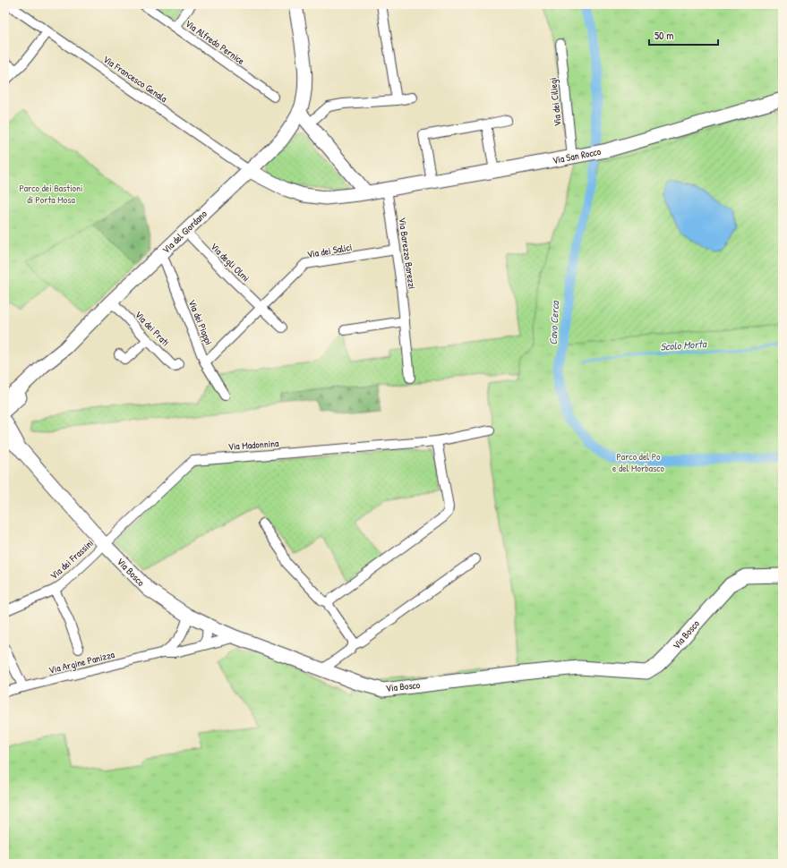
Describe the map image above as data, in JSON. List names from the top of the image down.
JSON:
{
  "streets": {
    "street": [
      "Via Alfredo Pernice",
      "Via Francesco Genala",
      "Via dei Ciliegi",
      "Via San Rocco",
      "Via del Giordano",
      "Via dei Salici",
      "Via Barezzo Barezzi",
      "Via degli Olmi",
      "Via dei Pioppi",
      "Via dei Prati",
      "Via Madonnina",
      "Via dei Frassini",
      "Via Bosco",
      "Via Argine Panizza"
    ]
  },
  "crossings": [
    ["Via Francesco Genala", "Via San Rocco"],
    ["Via Francesco Genala", "Via del Giordano"],
    ["Via dei Ciliegi", "Via San Rocco"],
    ["Via San Rocco", "Via del Giordano"],
    ["Via San Rocco", "Via Barezzo Barezzi"],
    ["Via del Giordano", "Via degli Olmi"],
    ["Via del Giordano", "Via dei Pioppi"],
    ["Via del Giordano", "Via dei Prati"],
    ["Via dei Salici", "Via Barezzo Barezzi"],
    ["Via dei Salici", "Via degli Olmi"],
    ["Via dei Salici", "Via dei Pioppi"],
    ["Via Madonnina", "Via dei Frassini"],
    ["Via Madonnina", "Via Bosco"],
    ["Via dei Frassini", "Via Bosco"],
    ["Via Bosco", "Via Argine Panizza"]
  ],
  "water": ["Cavo Cerca", "Scolo Morta"],
  "parks": ["Parco dei Bastioni di Porta Mosa", "Parco del Po e del Morbasco"],
  "scale_bar": "50 m"
}
